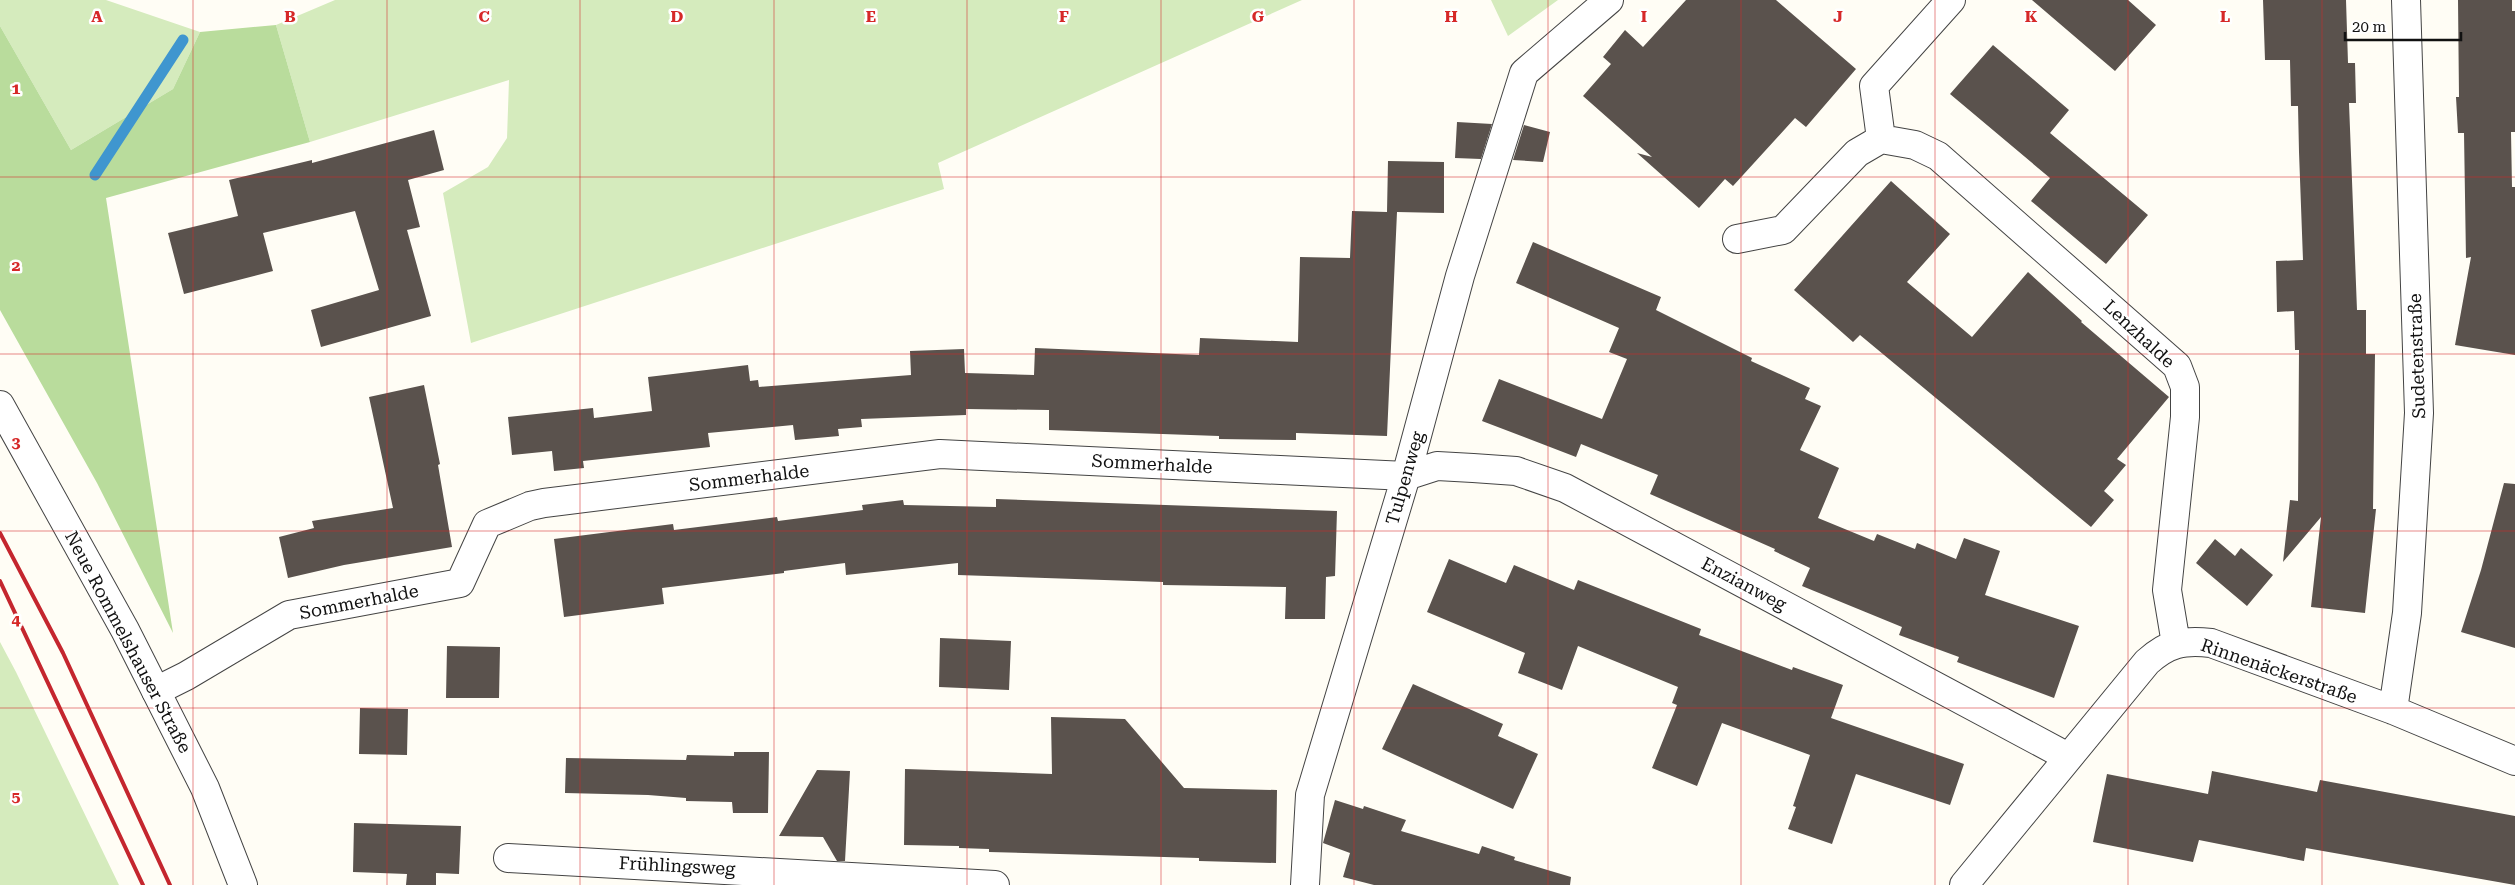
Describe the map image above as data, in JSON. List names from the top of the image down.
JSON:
{
  "streets": {
    "street": [
      "Lenzhalde",
      "Sudetenstraße",
      "Sommerhalde",
      "Tulpenweg",
      "Enzianweg",
      "Neue Rommelshauser Straße",
      "Rinnenäckerstraße",
      "Frühlingsweg"
    ]
  },
  "crossings": [
    ["Lenzhalde", "Rinnenäckerstraße"],
    ["Sudetenstraße", "Rinnenäckerstraße"],
    ["Sommerhalde", "Tulpenweg"],
    ["Sommerhalde", "Enzianweg"],
    ["Sommerhalde", "Neue Rommelshauser Straße"],
    ["Tulpenweg", "Enzianweg"],
    ["Enzianweg", "Rinnenäckerstraße"]
  ],
  "scale_bar": "20 m",
  "grid": {
    "columns": [
      "A",
      "B",
      "C",
      "D",
      "E",
      "F",
      "G",
      "H",
      "I",
      "J",
      "K",
      "L"
    ],
    "rows": [
      "1",
      "2",
      "3",
      "4",
      "5"
    ]
  }
}
